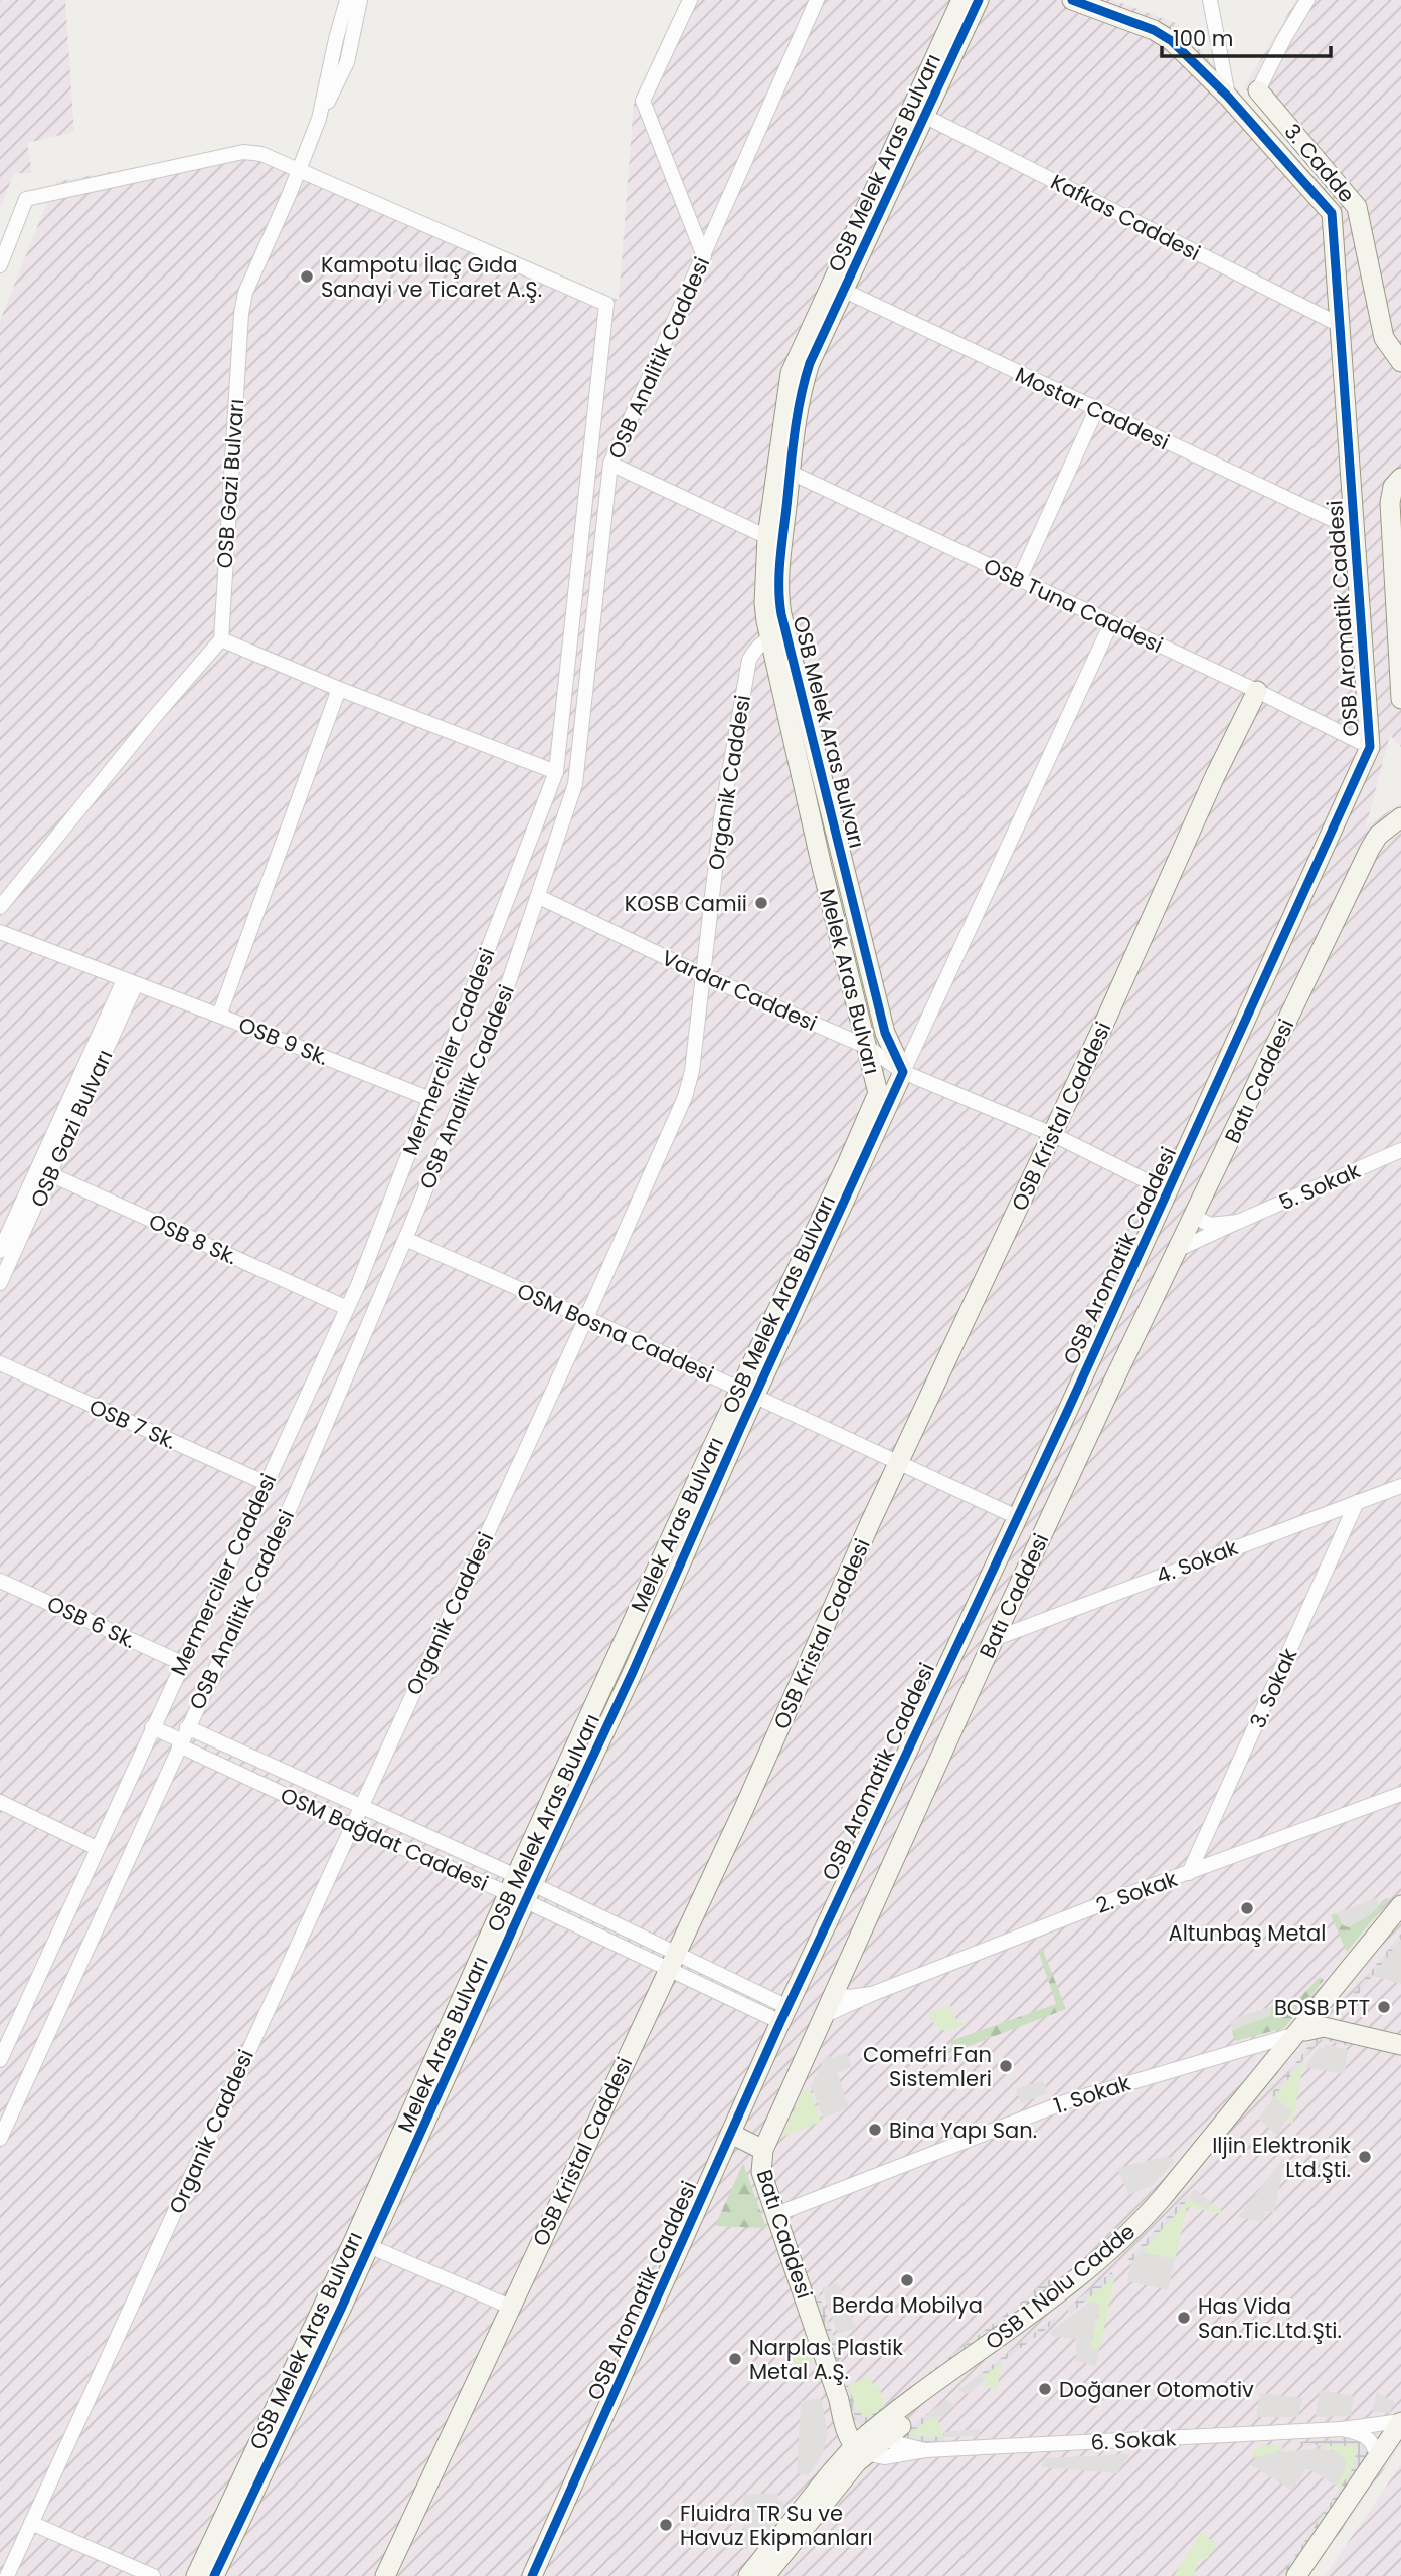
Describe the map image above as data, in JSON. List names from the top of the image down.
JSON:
{
  "streets": {
    "street": [
      "OSB Melek Aras Bulvarı",
      "3. Cadde",
      "Kafkas Caddesi",
      "OSB Analitik Caddesi",
      "Mostar Caddesi",
      "OSB Gazi Bulvarı",
      "OSB Tuna Caddesi",
      "OSB Aromatik Caddesi",
      "Organik Caddesi",
      "Melek Aras Bulvarı",
      "Vardar Caddesi",
      "OSB 9 Sk.",
      "Mermerciler Caddesi",
      "Batı Caddesi",
      "OSB Kristal Caddesi",
      "5. Sokak",
      "OSB 8 Sk.",
      "OSM Bosna Caddesi",
      "OSB 7 Sk.",
      "4. Sokak",
      "OSB 6 Sk.",
      "3. Sokak",
      "OSM Bağdat Caddesi",
      "2. Sokak",
      "1. Sokak",
      "OSB 1 Nolu Cadde",
      "6. Sokak"
    ]
  },
  "crossings": [
    ["OSB Melek Aras Bulvarı", "Kafkas Caddesi"],
    ["OSB Melek Aras Bulvarı", "Mostar Caddesi"],
    ["OSB Melek Aras Bulvarı", "OSB Tuna Caddesi"],
    ["OSB Melek Aras Bulvarı", "Organik Caddesi"],
    ["OSB Melek Aras Bulvarı", "Melek Aras Bulvarı"],
    ["OSB Melek Aras Bulvarı", "Vardar Caddesi"],
    ["OSB Melek Aras Bulvarı", "OSM Bosna Caddesi"],
    ["OSB Melek Aras Bulvarı", "OSM Bağdat Caddesi"],
    ["Kafkas Caddesi", "OSB Aromatik Caddesi"],
    ["OSB Analitik Caddesi", "Vardar Caddesi"],
    ["OSB Analitik Caddesi", "OSM Bosna Caddesi"],
    ["OSB Analitik Caddesi", "OSM Bağdat Caddesi"],
    ["Mostar Caddesi", "OSB Aromatik Caddesi"],
    ["OSB Gazi Bulvarı", "OSB 9 Sk."],
    ["OSB Gazi Bulvarı", "Mermerciler Caddesi"],
    ["OSB Gazi Bulvarı", "OSB 8 Sk."],
    ["OSB Tuna Caddesi", "OSB Aromatik Caddesi"],
    ["OSB Tuna Caddesi", "OSB Kristal Caddesi"],
    ["OSB Aromatik Caddesi", "Vardar Caddesi"],
    ["OSB Aromatik Caddesi", "OSM Bosna Caddesi"],
    ["OSB Aromatik Caddesi", "OSM Bağdat Caddesi"],
    ["Organik Caddesi", "Vardar Caddesi"],
    ["Organik Caddesi", "OSM Bosna Caddesi"],
    ["Organik Caddesi", "OSM Bağdat Caddesi"],
    ["Melek Aras Bulvarı", "Vardar Caddesi"],
    ["Melek Aras Bulvarı", "OSM Bosna Caddesi"],
    ["Vardar Caddesi", "OSB Kristal Caddesi"],
    ["OSB 9 Sk.", "Mermerciler Caddesi"],
    ["Mermerciler Caddesi", "OSB 8 Sk."],
    ["Mermerciler Caddesi", "OSB 7 Sk."],
    ["Mermerciler Caddesi", "OSB 6 Sk."],
    ["Batı Caddesi", "5. Sokak"],
    ["Batı Caddesi", "4. Sokak"],
    ["Batı Caddesi", "2. Sokak"],
    ["Batı Caddesi", "1. Sokak"],
    ["Batı Caddesi", "OSB 1 Nolu Cadde"],
    ["Batı Caddesi", "6. Sokak"],
    ["OSB Kristal Caddesi", "OSM Bosna Caddesi"],
    ["OSB Kristal Caddesi", "OSM Bağdat Caddesi"],
    ["4. Sokak", "3. Sokak"],
    ["3. Sokak", "2. Sokak"],
    ["1. Sokak", "OSB 1 Nolu Cadde"],
    ["OSB 1 Nolu Cadde", "6. Sokak"]
  ],
  "places": [
    "Kampotu İlaç Gıda Sanayi ve Ticaret A.Ş.",
    "KOSB Camii",
    "Altunbaş Metal",
    "BOSB PTT",
    "Comefri Fan Sistemleri",
    "Bina Yapı San.",
    "Iljin Elektronik Ltd.Şti.",
    "Berda Mobilya",
    "Has Vida San.Tic.Ltd.Şti.",
    "Narplas Plastik Metal A.Ş.",
    "Doğaner Otomotiv",
    "Fluidra TR Su ve Havuz Ekipmanları"
  ],
  "scale_bar": "100 m"
}
